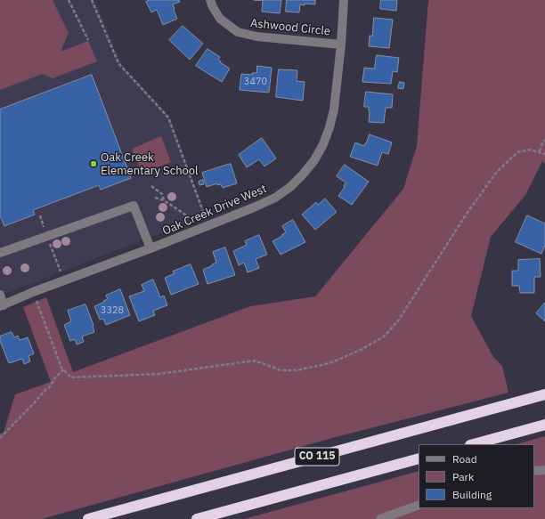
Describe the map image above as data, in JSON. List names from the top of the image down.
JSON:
{
  "streets": {
    "highway": ["CO 115"],
    "street": ["Ashwood Circle", "Oak Creek Drive West"]
  },
  "crossings": [
    ["Ashwood Circle", "Oak Creek Drive West"]
  ],
  "places": ["Oak Creek Elementary School"],
  "house_numbers": ["3470", "3328"],
  "legend": ["Road", "Park", "Building"]
}
